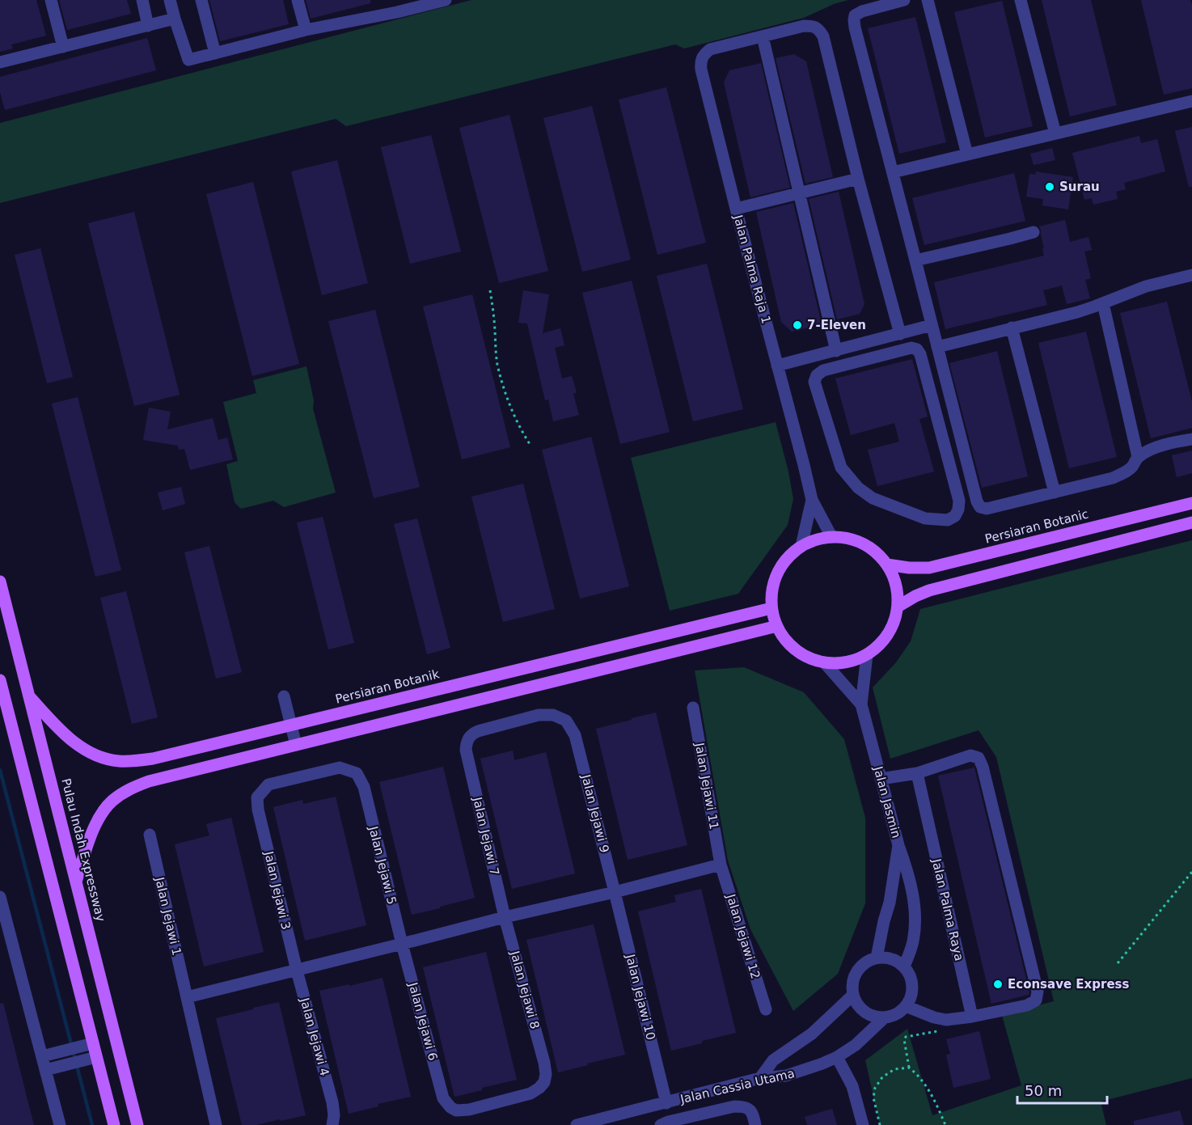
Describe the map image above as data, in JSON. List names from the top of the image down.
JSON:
{
  "streets": {
    "main road": ["Persiaran Botanic", "Persiaran Botanik", "Pulau Indah Expressway"],
    "street": [
      "Jalan Palma Raja 1",
      "Jalan Jejawi 11",
      "Jalan Jasmin",
      "Jalan Jejawi 9",
      "Jalan Jejawi 7",
      "Jalan Jejawi 5",
      "Jalan Jejawi 3",
      "Jalan Palma Raya",
      "Jalan Jejawi 1",
      "Jalan Jejawi 12",
      "Jalan Jejawi 8",
      "Jalan Jejawi 10",
      "Jalan Jejawi 6",
      "Jalan Jejawi 4",
      "Jalan Cassia Utama"
    ]
  },
  "crossings": [
    ["Jalan Palma Raja 1", "Persiaran Botanic"],
    ["Jalan Palma Raja 1", "Persiaran Botanik"],
    ["Jalan Palma Raja 1", "Jalan Jasmin"],
    ["Persiaran Botanic", "Persiaran Botanik"],
    ["Persiaran Botanic", "Jalan Jasmin"],
    ["Persiaran Botanik", "Jalan Jasmin"],
    ["Persiaran Botanik", "Pulau Indah Expressway"],
    ["Jalan Jejawi 11", "Jalan Jejawi 12"],
    ["Jalan Jasmin", "Jalan Cassia Utama"],
    ["Jalan Jejawi 9", "Jalan Jejawi 7"],
    ["Jalan Jejawi 9", "Jalan Jejawi 10"],
    ["Jalan Jejawi 7", "Jalan Jejawi 8"],
    ["Jalan Jejawi 5", "Jalan Jejawi 3"],
    ["Jalan Jejawi 5", "Jalan Jejawi 6"],
    ["Jalan Jejawi 3", "Jalan Jejawi 4"],
    ["Jalan Jejawi 8", "Jalan Jejawi 6"],
    ["Jalan Jejawi 10", "Jalan Cassia Utama"]
  ],
  "places": ["Surau", "7-Eleven", "Econsave Express"],
  "scale_bar": "50 m"
}
